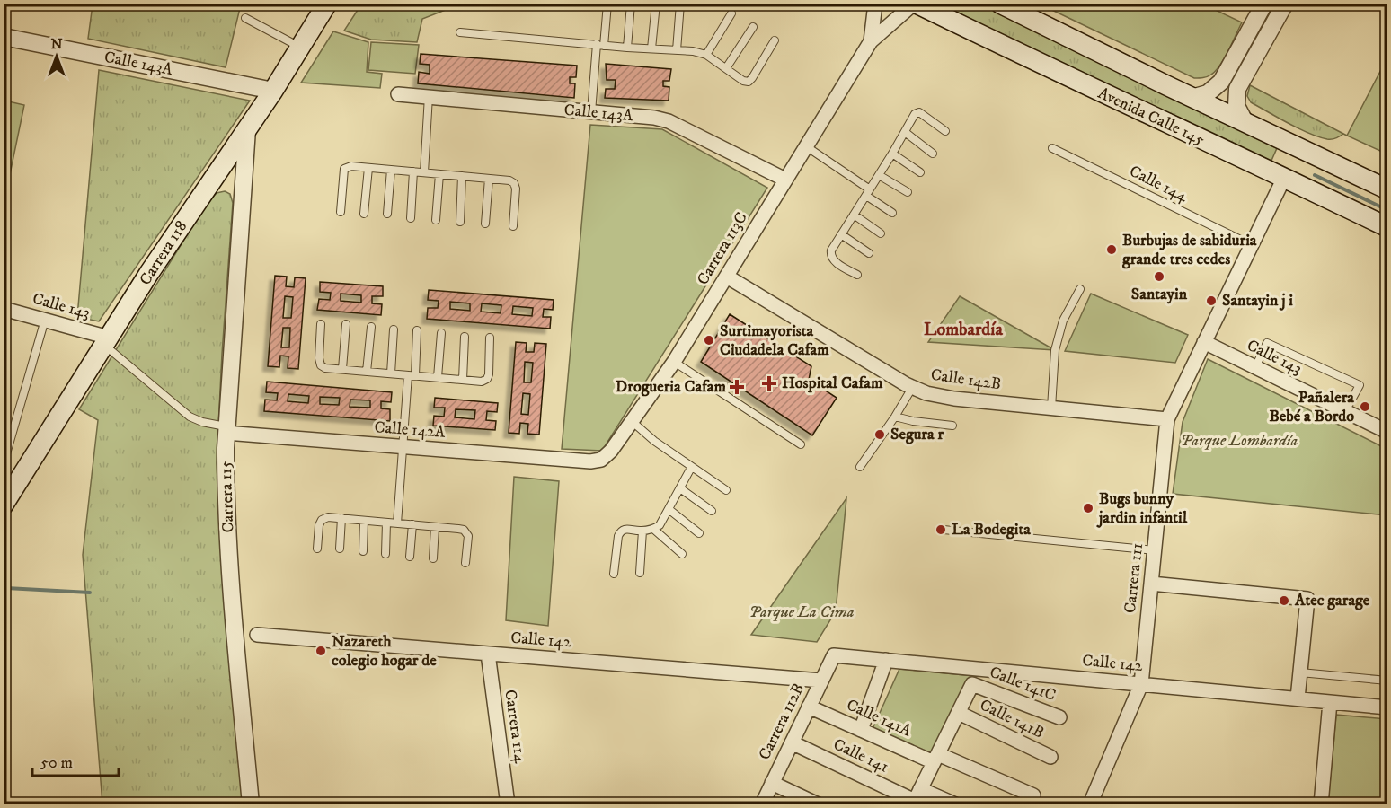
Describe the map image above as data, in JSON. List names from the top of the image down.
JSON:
{
  "streets": {
    "main road": ["Avenida Calle 145", "Carrera 118"],
    "street": [
      "Calle 143A",
      "Carrera 113C",
      "Calle 143",
      "Calle 142B",
      "Calle 142A",
      "Carrera 115",
      "Carrera 111",
      "Calle 142",
      "Calle 141C",
      "Calle 141A",
      "Calle 141B",
      "Carrera 112B",
      "Carrera 114",
      "Calle 141"
    ],
    "lane": ["Calle 144"]
  },
  "crossings": [
    ["Calle 143A", "Carrera 113C"],
    ["Calle 143A", "Carrera 118"],
    ["Avenida Calle 145", "Carrera 113C"],
    ["Avenida Calle 145", "Carrera 111"],
    ["Calle 144", "Carrera 111"],
    ["Carrera 113C", "Calle 142B"],
    ["Carrera 113C", "Calle 142A"],
    ["Carrera 118", "Calle 143"],
    ["Carrera 118", "Carrera 115"],
    ["Calle 143", "Carrera 111"],
    ["Calle 142B", "Carrera 111"],
    ["Calle 142A", "Carrera 115"],
    ["Carrera 111", "Calle 142"],
    ["Calle 142", "Carrera 112B"],
    ["Calle 142", "Carrera 114"],
    ["Calle 141C", "Calle 141B"],
    ["Calle 141A", "Carrera 112B"],
    ["Carrera 112B", "Calle 141"]
  ],
  "districts": ["Lombardía"],
  "parks": ["Parque Lombardía", "Parque La Cima"],
  "places": {
    "other": [
      "Burbujas de sabiduria grande tres cedes",
      "Santayin",
      "Santayin j i",
      "Surtimayorista Ciudadela Cafam",
      "Pañalera Bebé a Bordo",
      "Segura r",
      "Bugs bunny jardin infantil",
      "La Bodegita",
      "Atec garage",
      "Nazareth colegio hogar de"
    ],
    "health": ["Hospital Cafam", "Drogueria Cafam"]
  },
  "scale_bar": "50 m",
  "north": "top"
}
